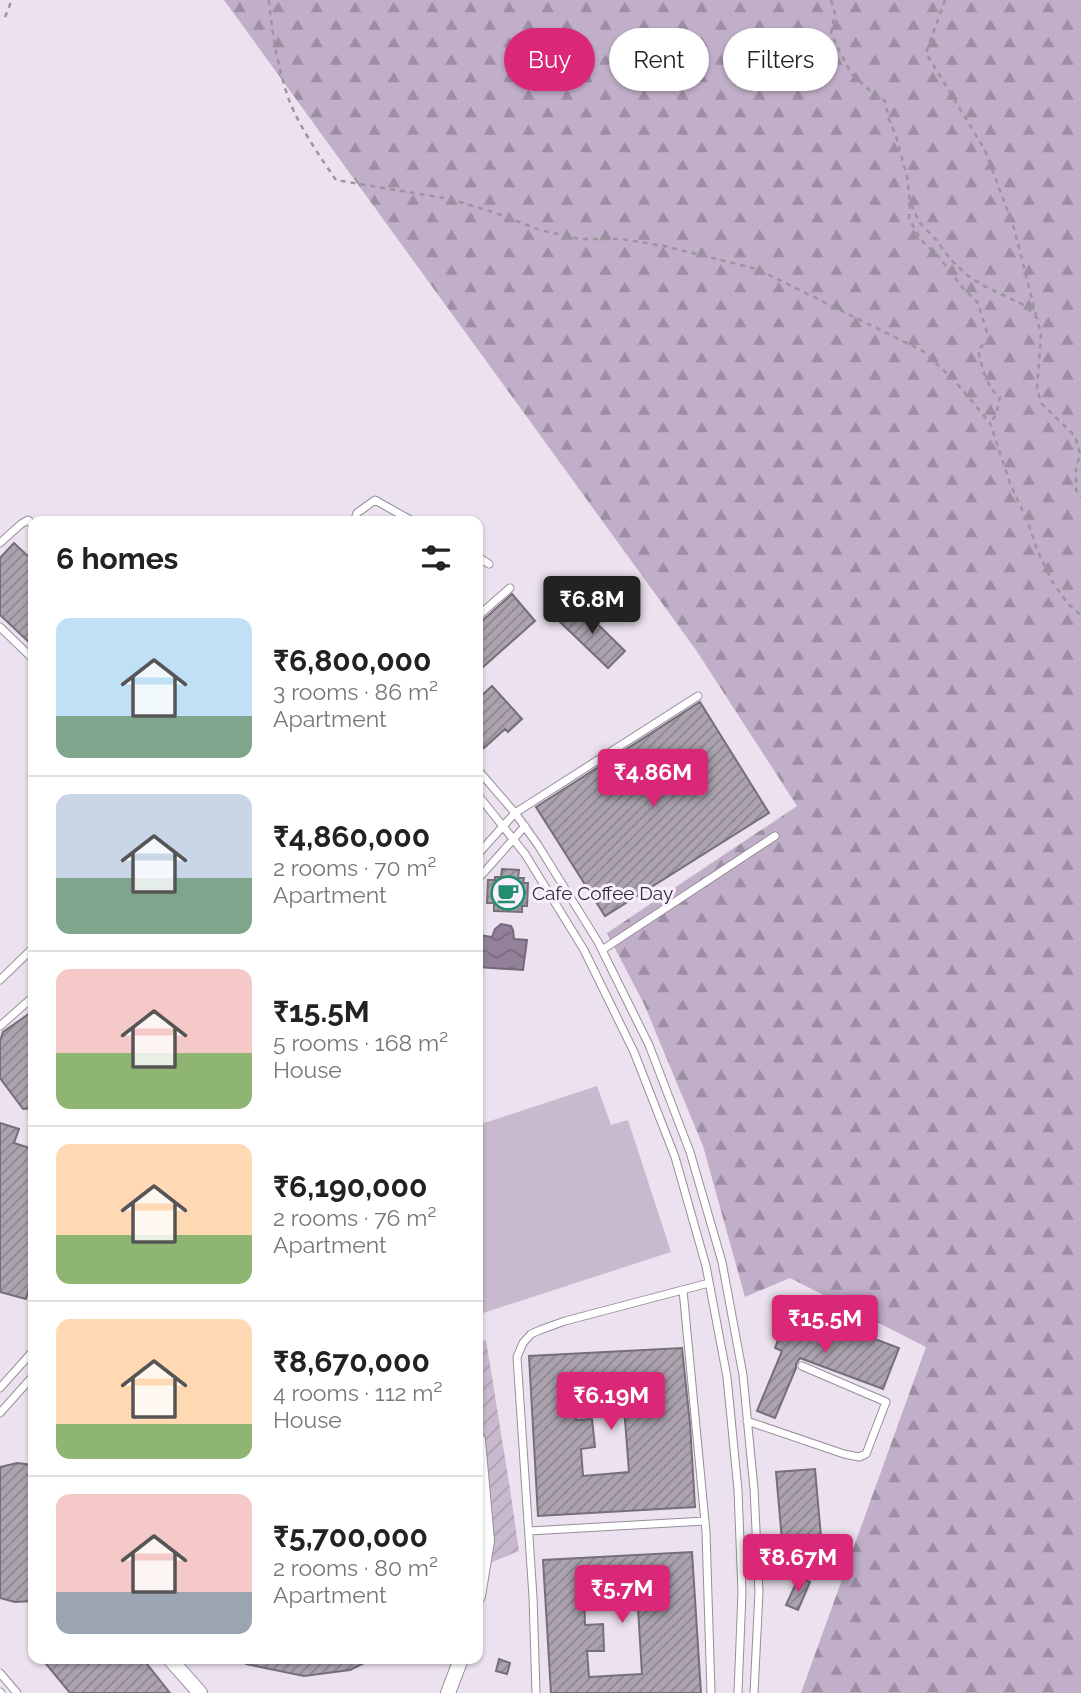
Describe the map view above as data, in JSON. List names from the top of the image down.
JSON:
{
  "places": {
    "cafe": ["Cafe Coffee Day"]
  },
  "page": {
    "chip": ["Buy", "Rent", "Filters"],
    "heading": "6 homes",
    "price": [
      "₹6.8M",
      "₹4.86M",
      "₹15.5M",
      "₹6.19M",
      "₹8.67M",
      "₹5.7M"
    ],
    "list": [
      {
        "name": "₹6,800,000",
        "note": "3 rooms · 86 m² · Apartment"
      },
      {
        "name": "₹4,860,000",
        "note": "2 rooms · 70 m² · Apartment"
      },
      {
        "name": "₹15.5M",
        "note": "5 rooms · 168 m² · House"
      },
      {
        "name": "₹6,190,000",
        "note": "2 rooms · 76 m² · Apartment"
      },
      {
        "name": "₹8,670,000",
        "note": "4 rooms · 112 m² · House"
      },
      {
        "name": "₹5,700,000",
        "note": "2 rooms · 80 m² · Apartment"
      }
    ]
  }
}
